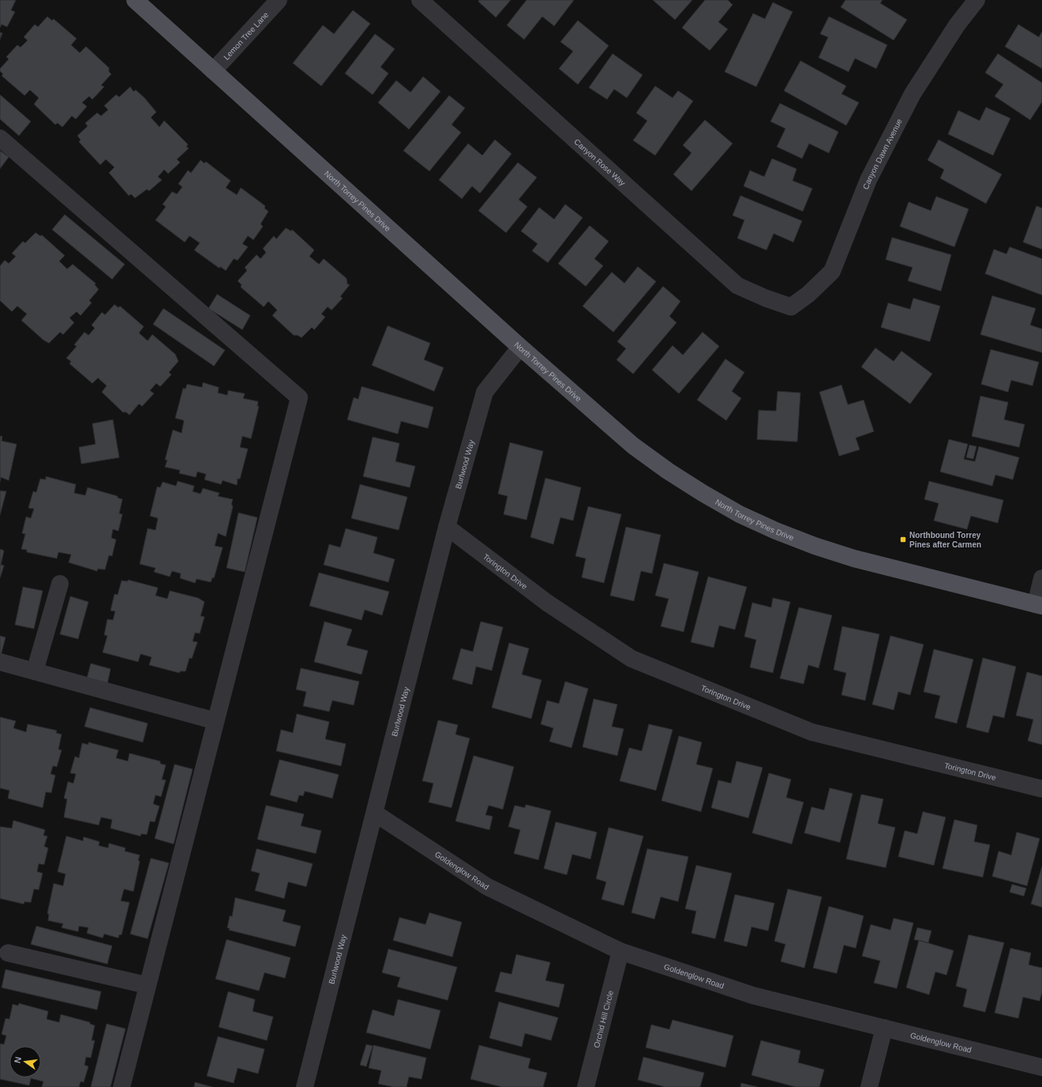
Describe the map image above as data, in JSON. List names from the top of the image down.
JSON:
{
  "streets": {
    "main road": ["North Torrey Pines Drive"],
    "street": [
      "Lemon Tree Lane",
      "Canyon Dawn Avenue",
      "Canyon Rose Way",
      "Burlwood Way",
      "Torington Drive",
      "Goldenglow Road",
      "Orchid Hill Circle"
    ]
  },
  "crossings": [
    ["Lemon Tree Lane", "North Torrey Pines Drive"],
    ["Canyon Dawn Avenue", "Canyon Rose Way"],
    ["North Torrey Pines Drive", "Burlwood Way"],
    ["Burlwood Way", "Torington Drive"],
    ["Burlwood Way", "Goldenglow Road"],
    ["Goldenglow Road", "Orchid Hill Circle"]
  ],
  "places": {
    "transit": ["Northbound Torrey Pines after Carmen"]
  },
  "north": "left"
}
